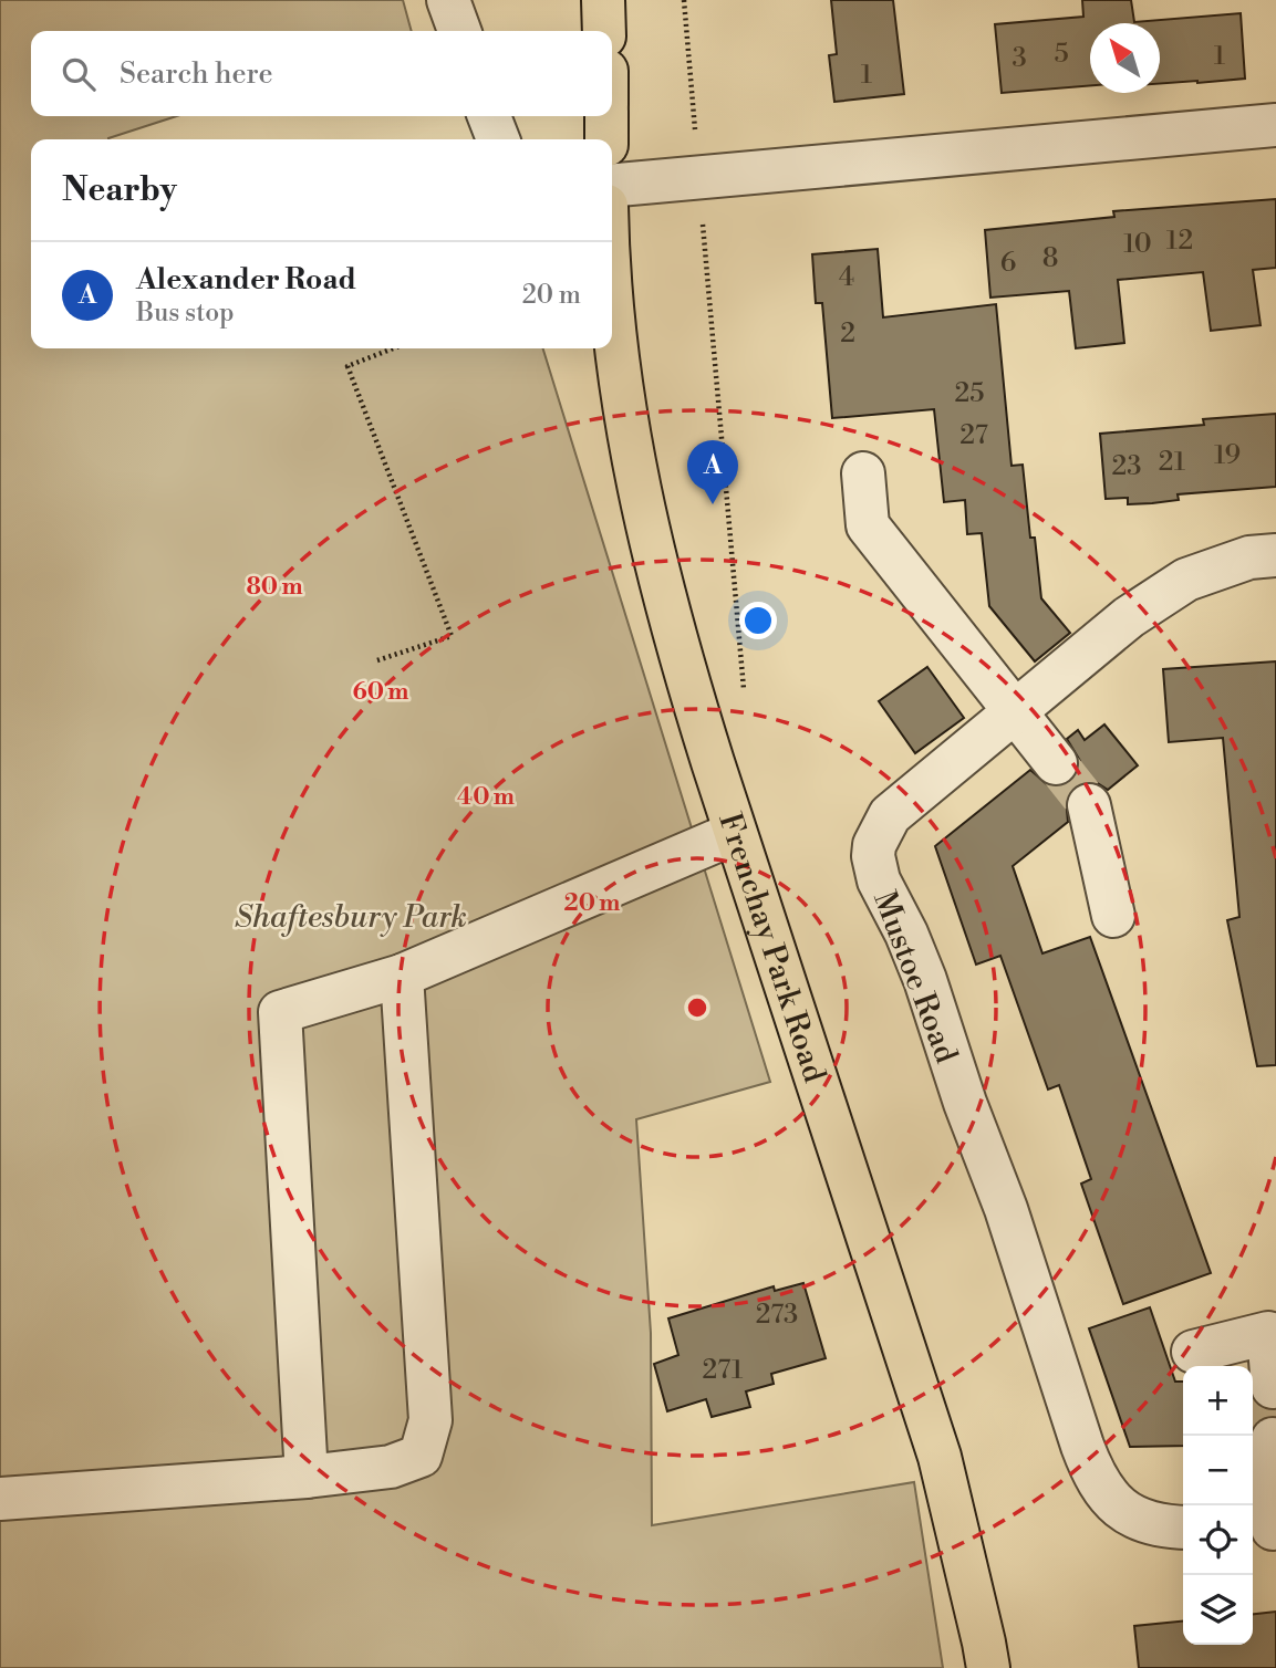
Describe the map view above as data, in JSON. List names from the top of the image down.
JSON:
{
  "streets": {
    "main road": ["Frenchay Park Road"],
    "street": ["Mustoe Road"]
  },
  "parks": ["Shaftesbury Park"],
  "house_numbers": [
    "5",
    "1",
    "3",
    "1",
    "12",
    "10",
    "8",
    "6",
    "4",
    "2",
    "25",
    "27",
    "19",
    "21",
    "23",
    "273",
    "271"
  ],
  "north": "top left",
  "page": {
    "search": "Search here",
    "heading": "Nearby",
    "list": [
      {
        "mark": "A",
        "name": "Alexander Road",
        "note": "Bus stop",
        "value": "20 m"
      }
    ],
    "pins": "A",
    "map_buttons": ["+", "−"]
  },
  "rings": [
    "80 m",
    "60 m",
    "40 m",
    "20 m"
  ]
}
